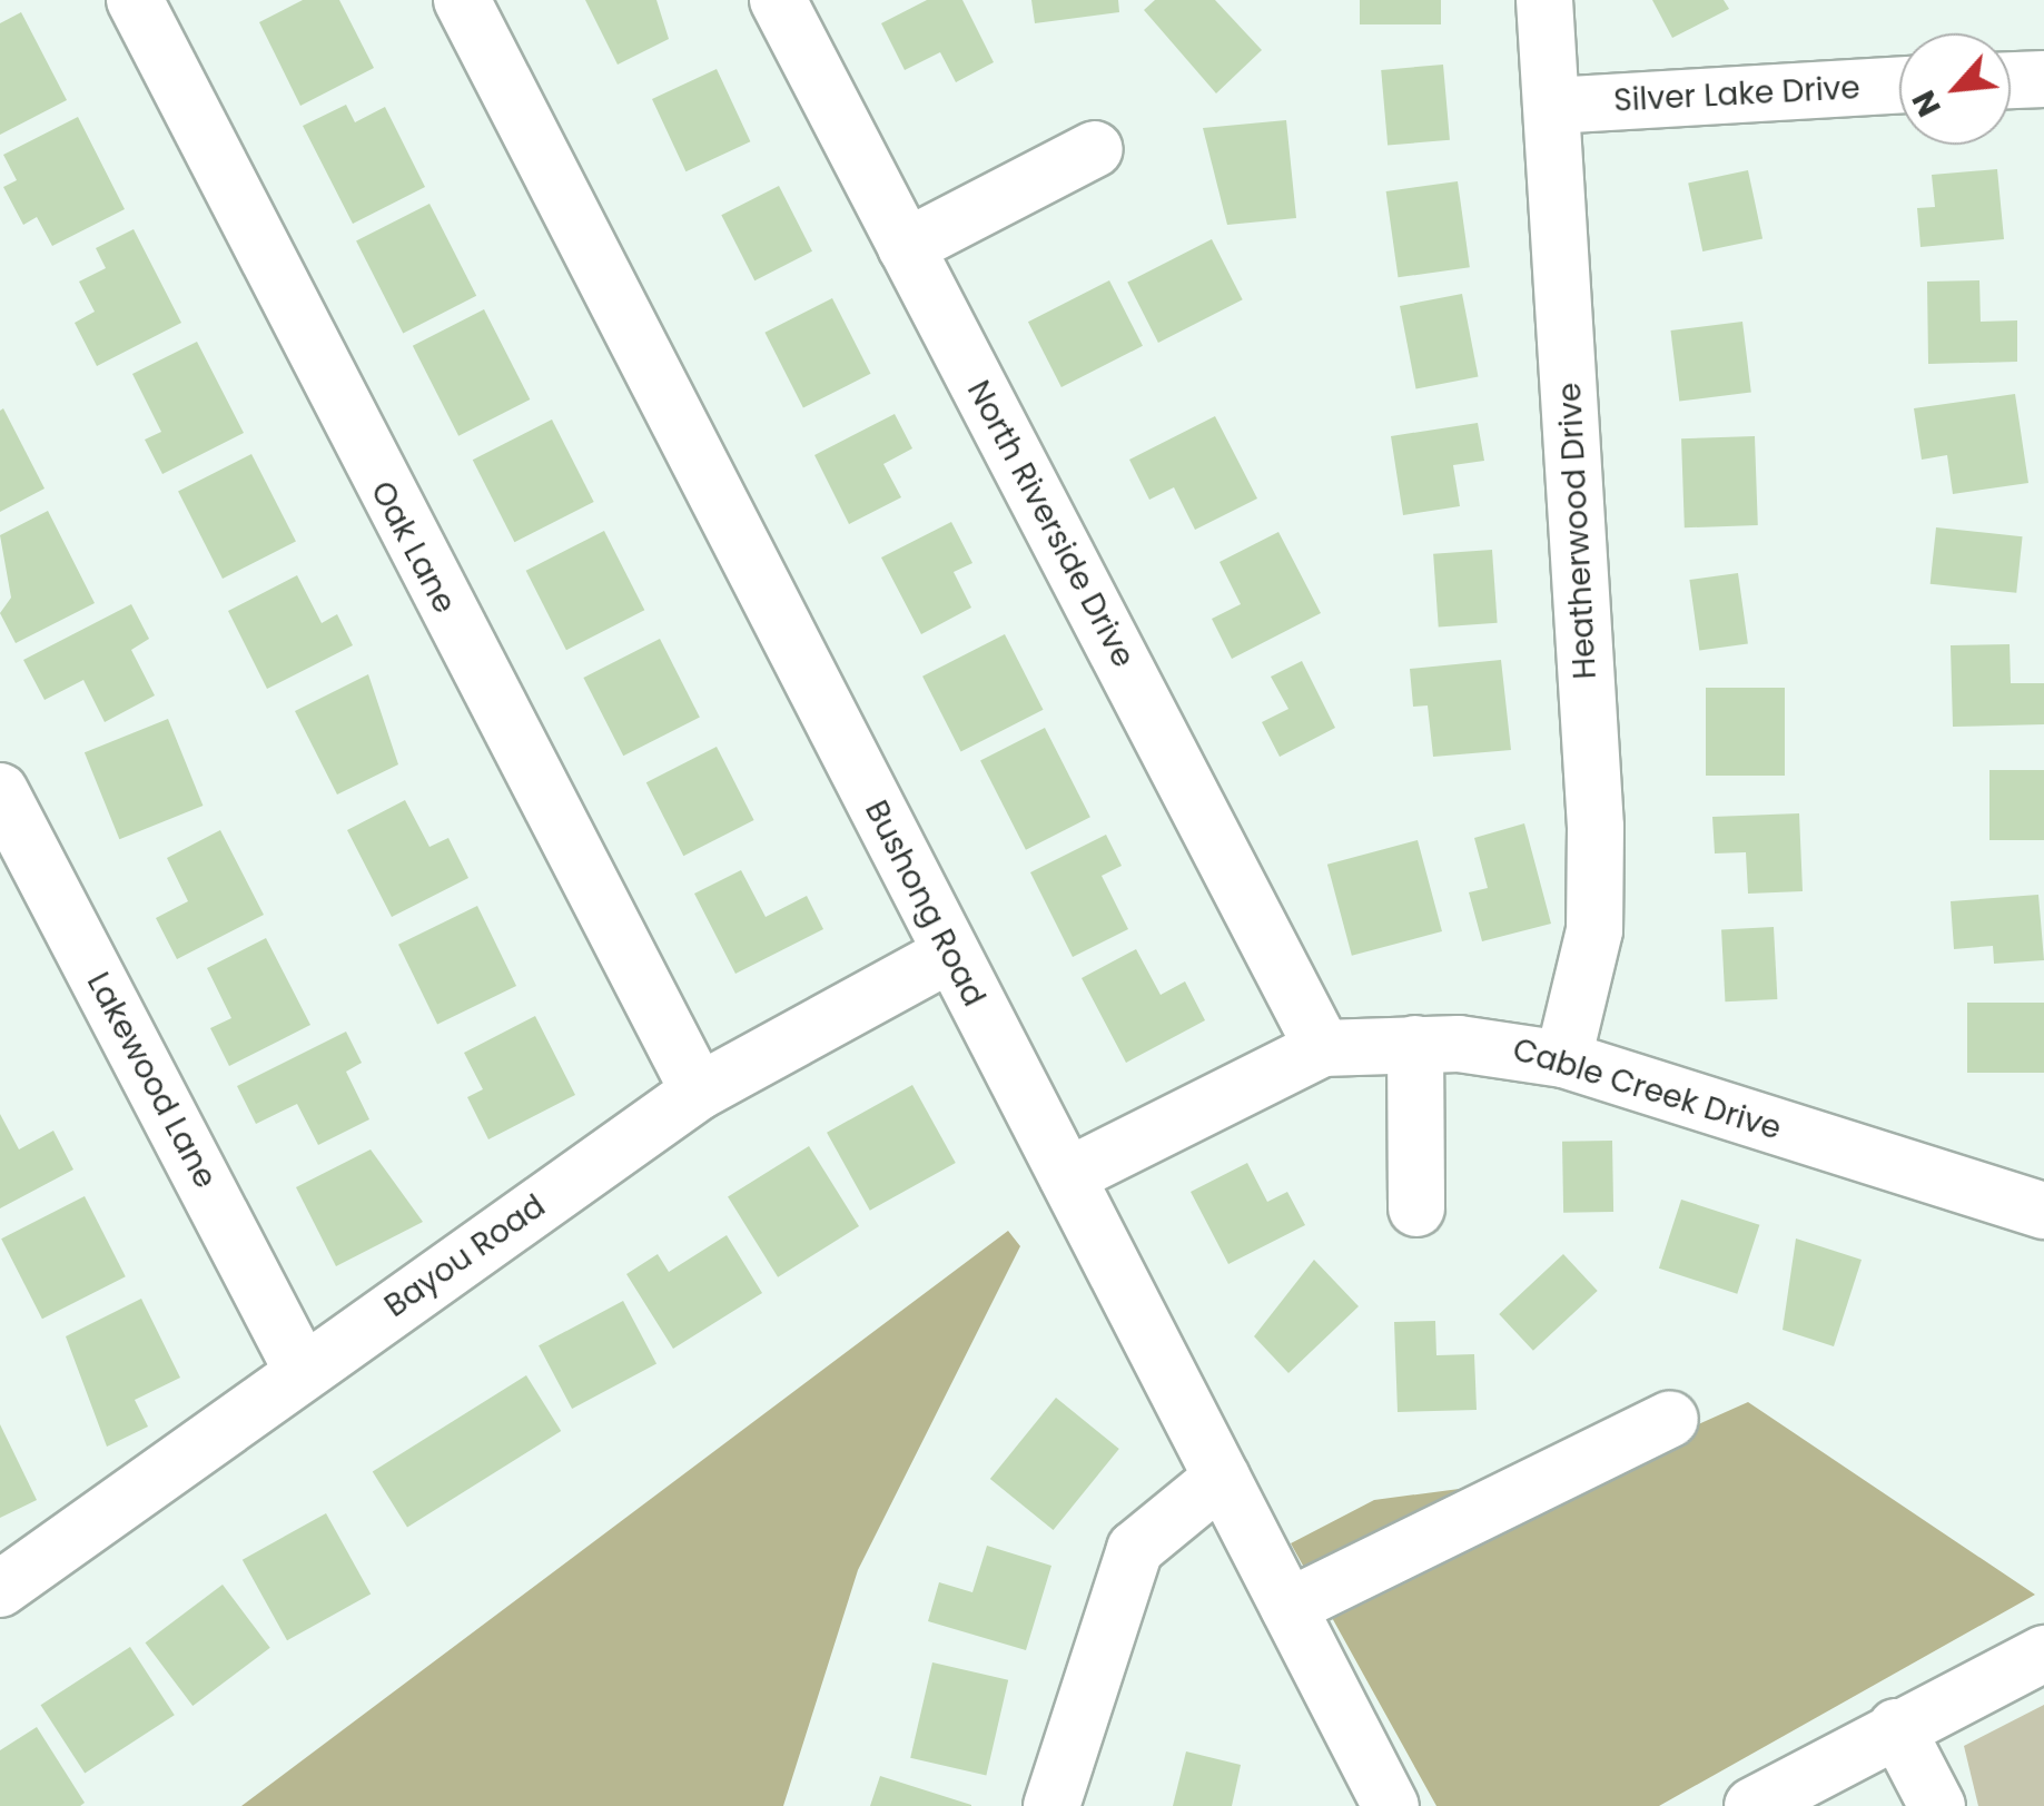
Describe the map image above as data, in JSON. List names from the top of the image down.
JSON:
{
  "streets": {
    "street": [
      "Silver Lake Drive",
      "North Riverside Drive",
      "Heatherwood Drive",
      "Oak Lane",
      "Bushong Road",
      "Lakewood Lane",
      "Cable Creek Drive",
      "Bayou Road"
    ]
  },
  "crossings": [
    ["Silver Lake Drive", "Heatherwood Drive"],
    ["North Riverside Drive", "Cable Creek Drive"],
    ["Heatherwood Drive", "Cable Creek Drive"],
    ["Oak Lane", "Bayou Road"],
    ["Bushong Road", "Cable Creek Drive"],
    ["Bushong Road", "Bayou Road"],
    ["Lakewood Lane", "Bayou Road"]
  ],
  "north": "bottom left"
}
